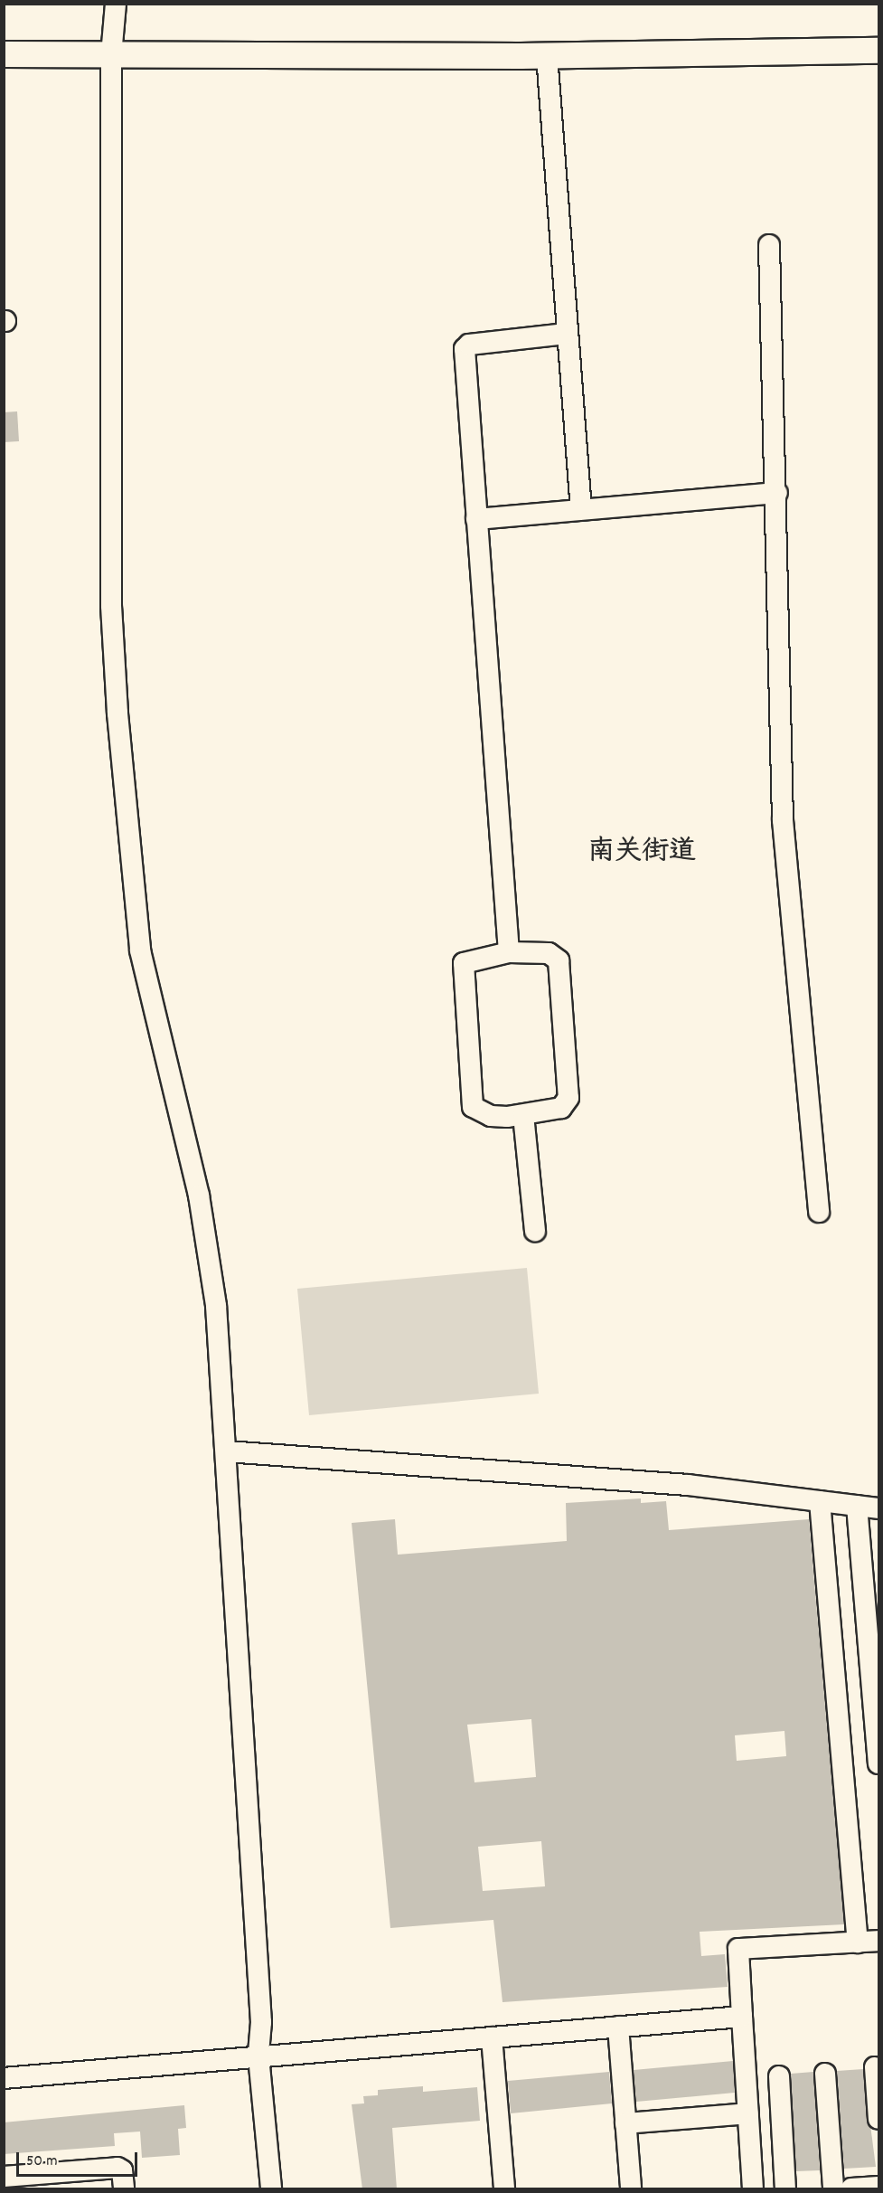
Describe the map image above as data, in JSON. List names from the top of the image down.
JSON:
{
  "districts": ["南关街道"],
  "scale_bar": "50 m"
}
